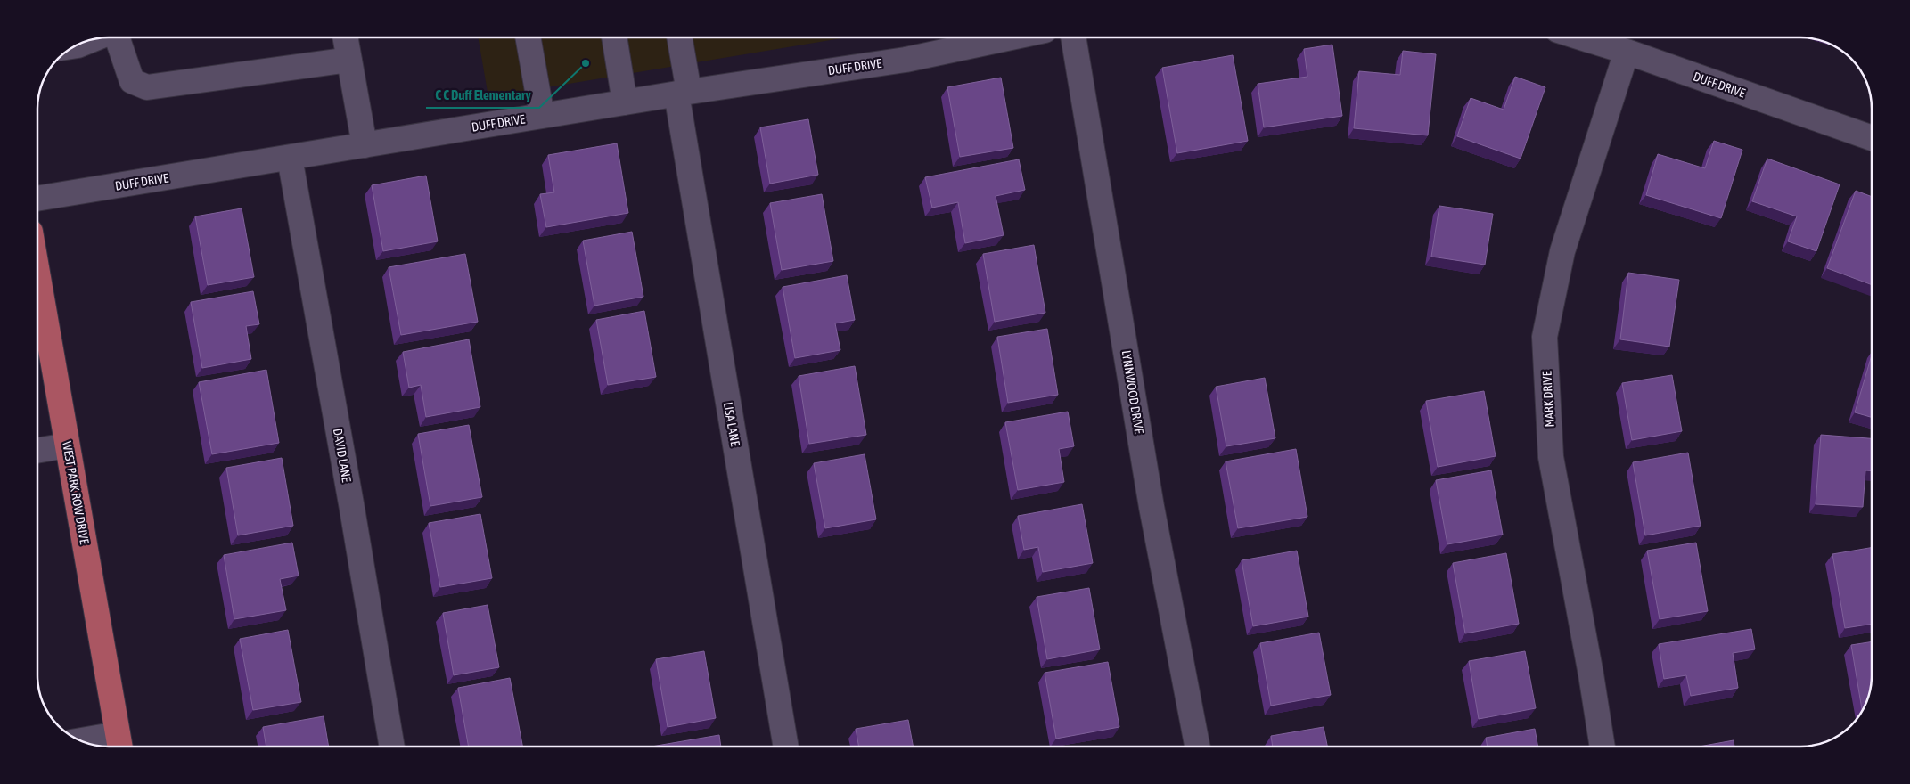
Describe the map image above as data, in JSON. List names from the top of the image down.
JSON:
{
  "streets": {
    "main road": ["WEST PARK ROW DRIVE"],
    "street": [
      "DUFF DRIVE",
      "LYNNWOOD DRIVE",
      "MARK DRIVE",
      "LISA LANE",
      "DAVID LANE"
    ]
  },
  "crossings": [
    ["DUFF DRIVE", "MARK DRIVE"],
    ["DUFF DRIVE", "LISA LANE"],
    ["DUFF DRIVE", "DAVID LANE"]
  ],
  "places": ["C C Duff Elementary"]
}
